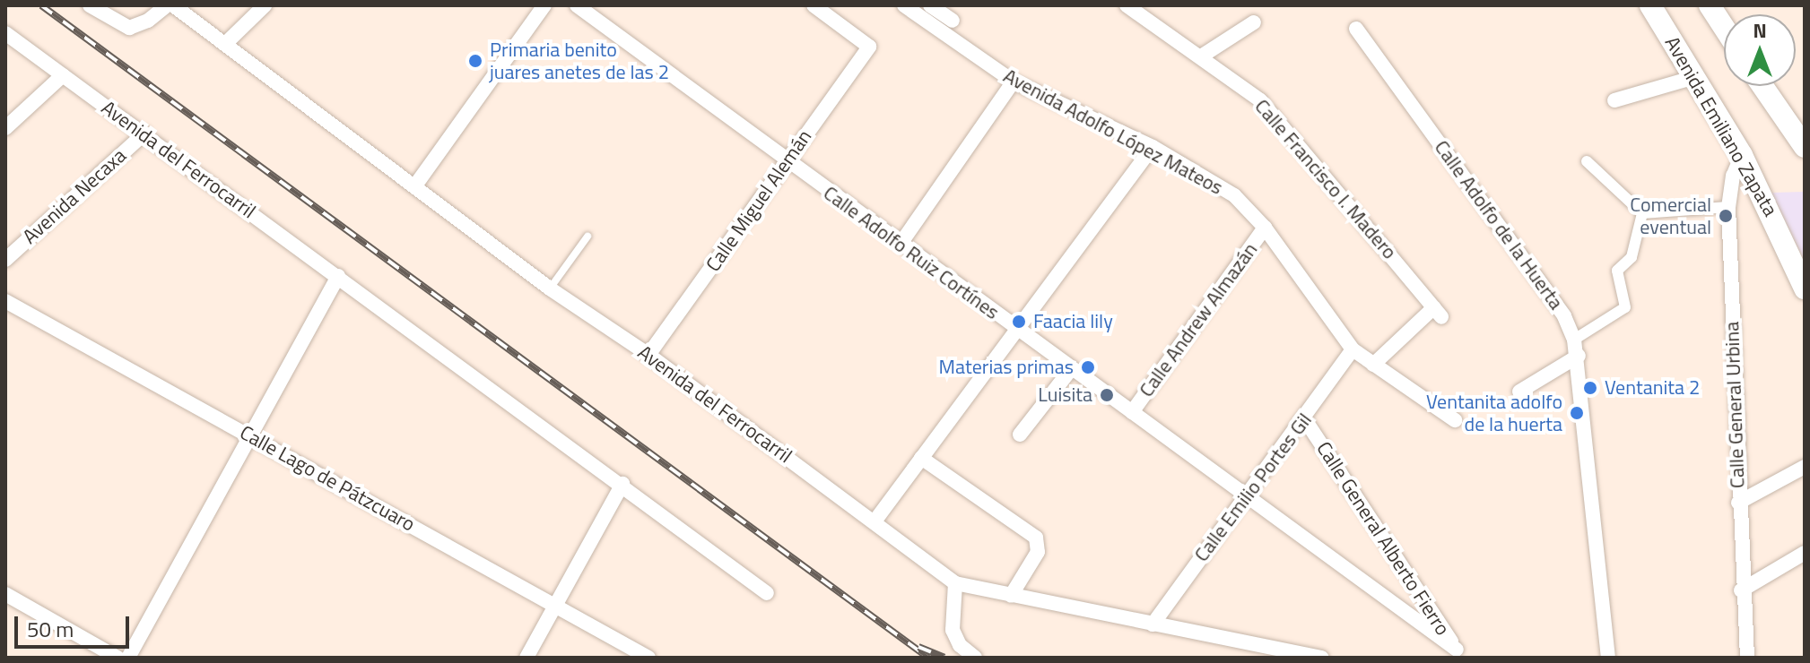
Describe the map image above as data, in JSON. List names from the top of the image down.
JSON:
{
  "streets": {
    "main road": ["Avenida Emiliano Zapata"],
    "street": [
      "Avenida Adolfo López Mateos",
      "Avenida del Ferrocarril",
      "Calle Francisco I. Madero",
      "Avenida Necaxa",
      "Calle Miguel Alemán",
      "Calle Adolfo de la Huerta",
      "Calle Adolfo Ruiz Cortínes",
      "Calle Andrew Almazán",
      "Calle General Urbina",
      "Calle Lago de Pátzcuaro",
      "Calle Emilio Portes Gil",
      "Calle General Alberto Fierro"
    ]
  },
  "crossings": [
    ["Avenida Emiliano Zapata", "Calle General Urbina"],
    ["Avenida Adolfo López Mateos", "Calle Francisco I. Madero"],
    ["Avenida Adolfo López Mateos", "Calle Andrew Almazán"],
    ["Avenida Adolfo López Mateos", "Calle Emilio Portes Gil"],
    ["Avenida del Ferrocarril", "Avenida Necaxa"],
    ["Avenida del Ferrocarril", "Calle Miguel Alemán"],
    ["Avenida del Ferrocarril", "Calle Emilio Portes Gil"],
    ["Calle Miguel Alemán", "Calle Adolfo Ruiz Cortínes"],
    ["Calle Adolfo Ruiz Cortínes", "Calle Andrew Almazán"],
    ["Calle Adolfo Ruiz Cortínes", "Calle Emilio Portes Gil"],
    ["Calle Adolfo Ruiz Cortínes", "Calle General Alberto Fierro"],
    ["Calle Emilio Portes Gil", "Calle General Alberto Fierro"]
  ],
  "places": [
    "Primaria benito juares anetes de las 2",
    "Comercial eventual",
    "Faacia lily",
    "Materias primas",
    "Ventanita 2",
    "Luisita",
    "Ventanita adolfo de la huerta"
  ],
  "scale_bar": "50 m",
  "north": "top"
}
